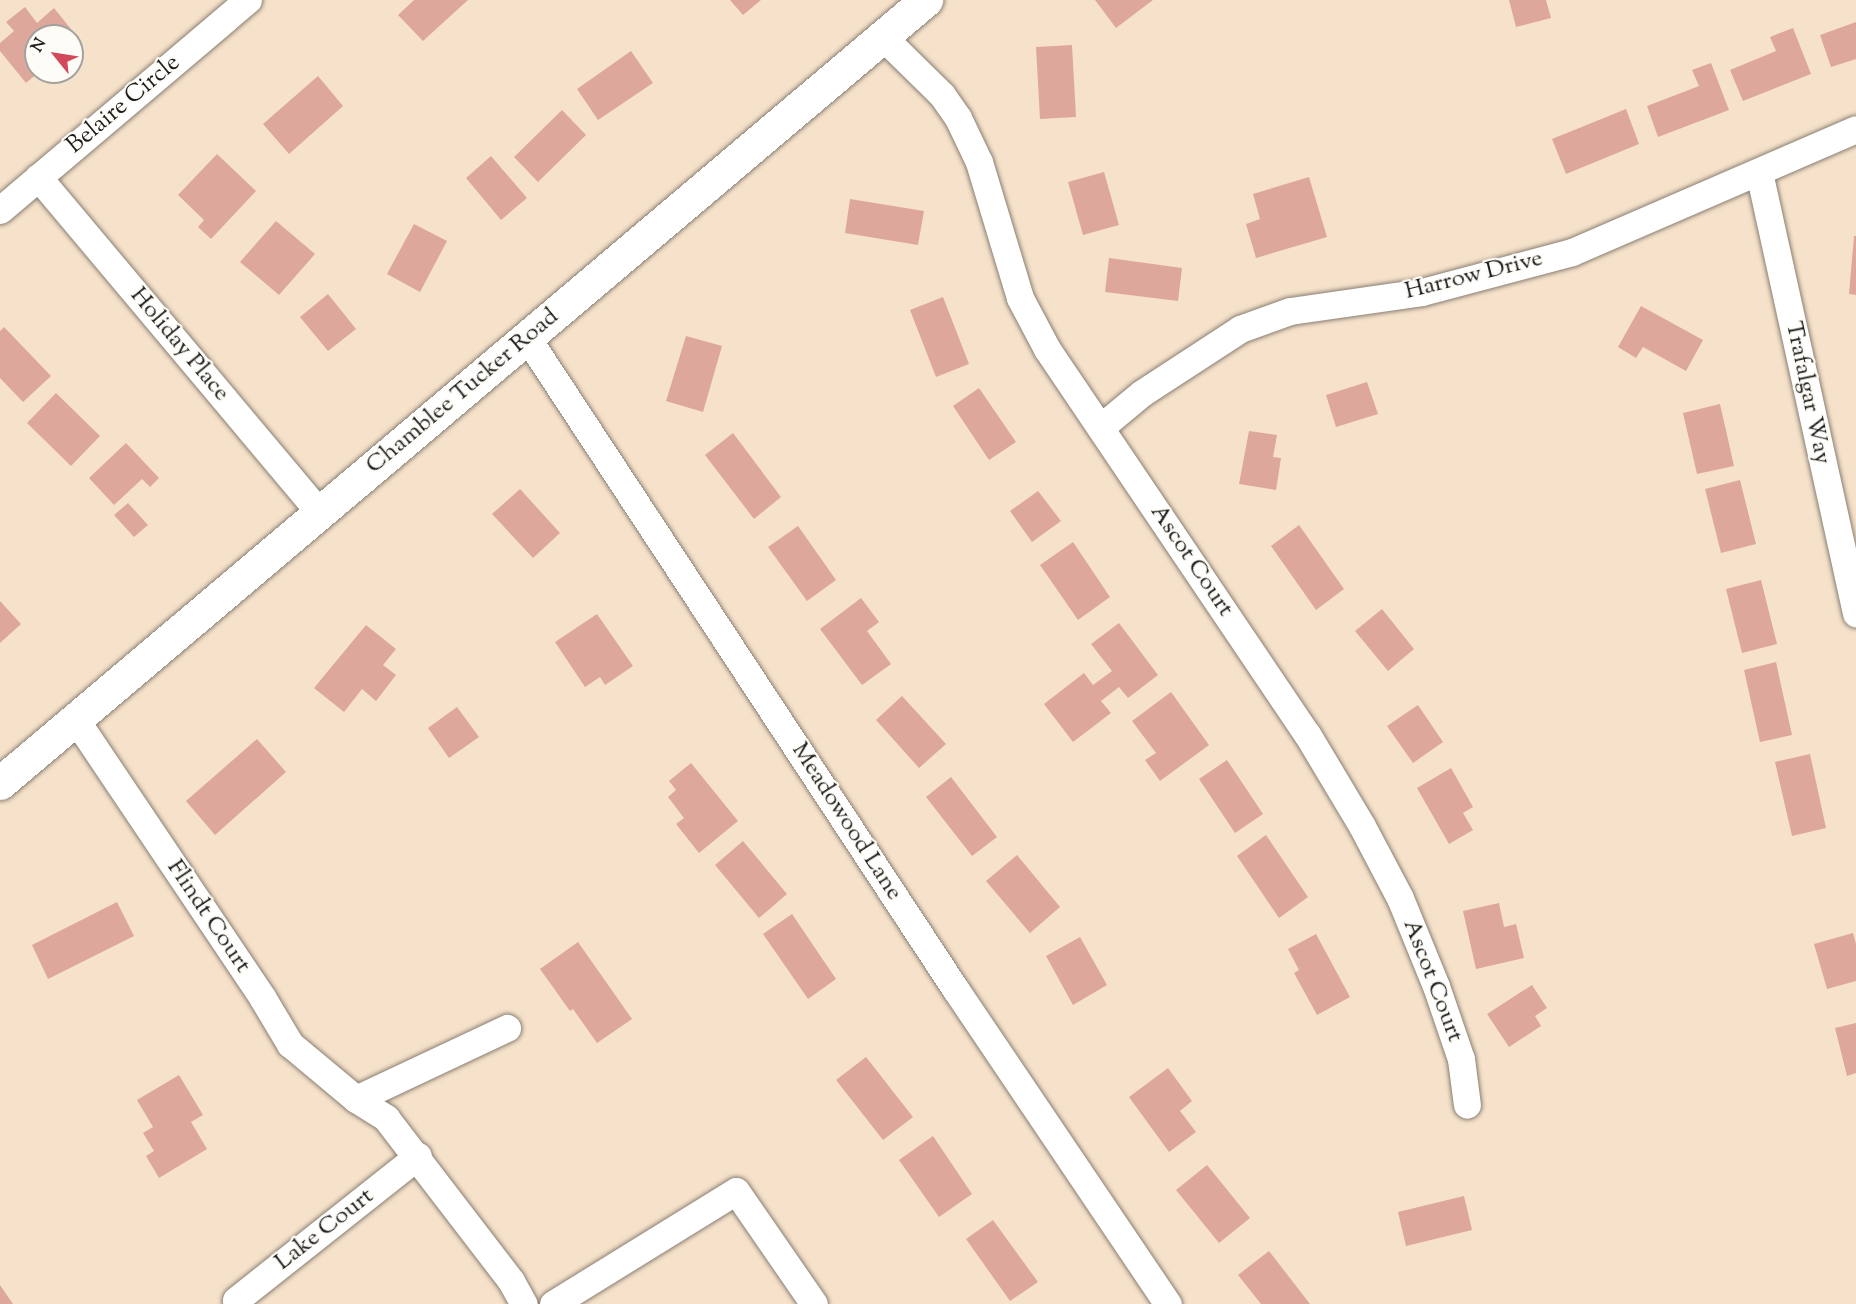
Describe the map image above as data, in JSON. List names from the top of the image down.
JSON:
{
  "streets": {
    "main road": ["Chamblee Tucker Road"],
    "street": [
      "Belaire Circle",
      "Harrow Drive",
      "Holiday Place",
      "Trafalgar Way",
      "Ascot Court",
      "Meadowood Lane",
      "Flindt Court",
      "Lake Court"
    ]
  },
  "crossings": [
    ["Belaire Circle", "Holiday Place"],
    ["Harrow Drive", "Trafalgar Way"],
    ["Harrow Drive", "Ascot Court"],
    ["Holiday Place", "Chamblee Tucker Road"],
    ["Chamblee Tucker Road", "Ascot Court"],
    ["Chamblee Tucker Road", "Meadowood Lane"],
    ["Chamblee Tucker Road", "Flindt Court"],
    ["Flindt Court", "Lake Court"]
  ],
  "north": "top left"
}
